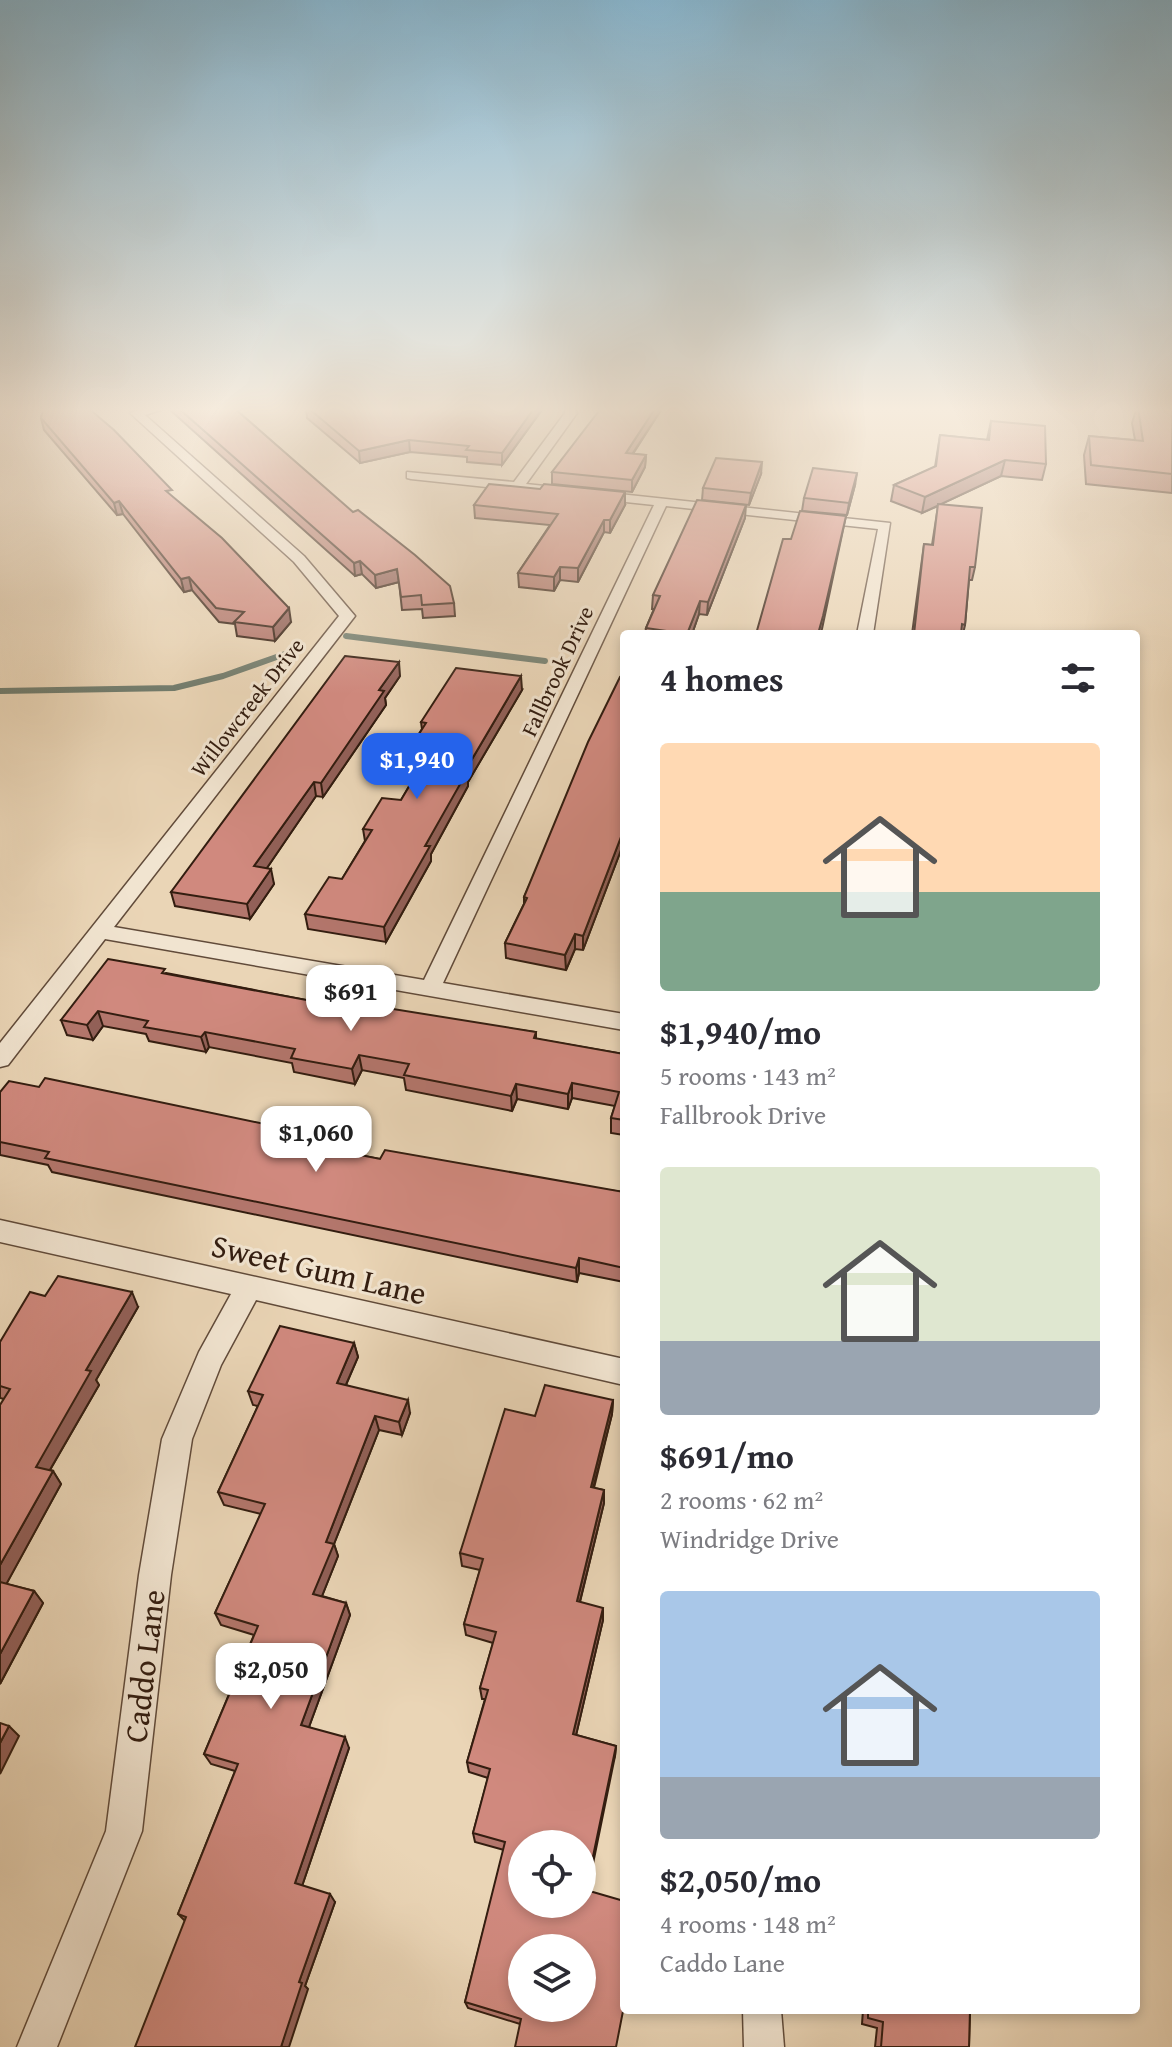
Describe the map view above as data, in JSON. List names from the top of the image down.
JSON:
{
  "streets": {
    "street": [
      "Fallbrook Drive",
      "Willowcreek Drive",
      "Sweet Gum Lane",
      "Caddo Lane"
    ]
  },
  "crossings": [
    ["Sweet Gum Lane", "Caddo Lane"]
  ],
  "page": {
    "heading": "4 homes",
    "list": [
      {
        "name": "$1,940/mo",
        "note": "5 rooms · 143 m² · Fallbrook Drive"
      },
      {
        "name": "$691/mo",
        "note": "2 rooms · 62 m² · Windridge Drive"
      },
      {
        "name": "$2,050/mo",
        "note": "4 rooms · 148 m² · Caddo Lane"
      }
    ],
    "price": [
      "$1,940",
      "$691",
      "$1,060",
      "$2,050"
    ]
  }
}
